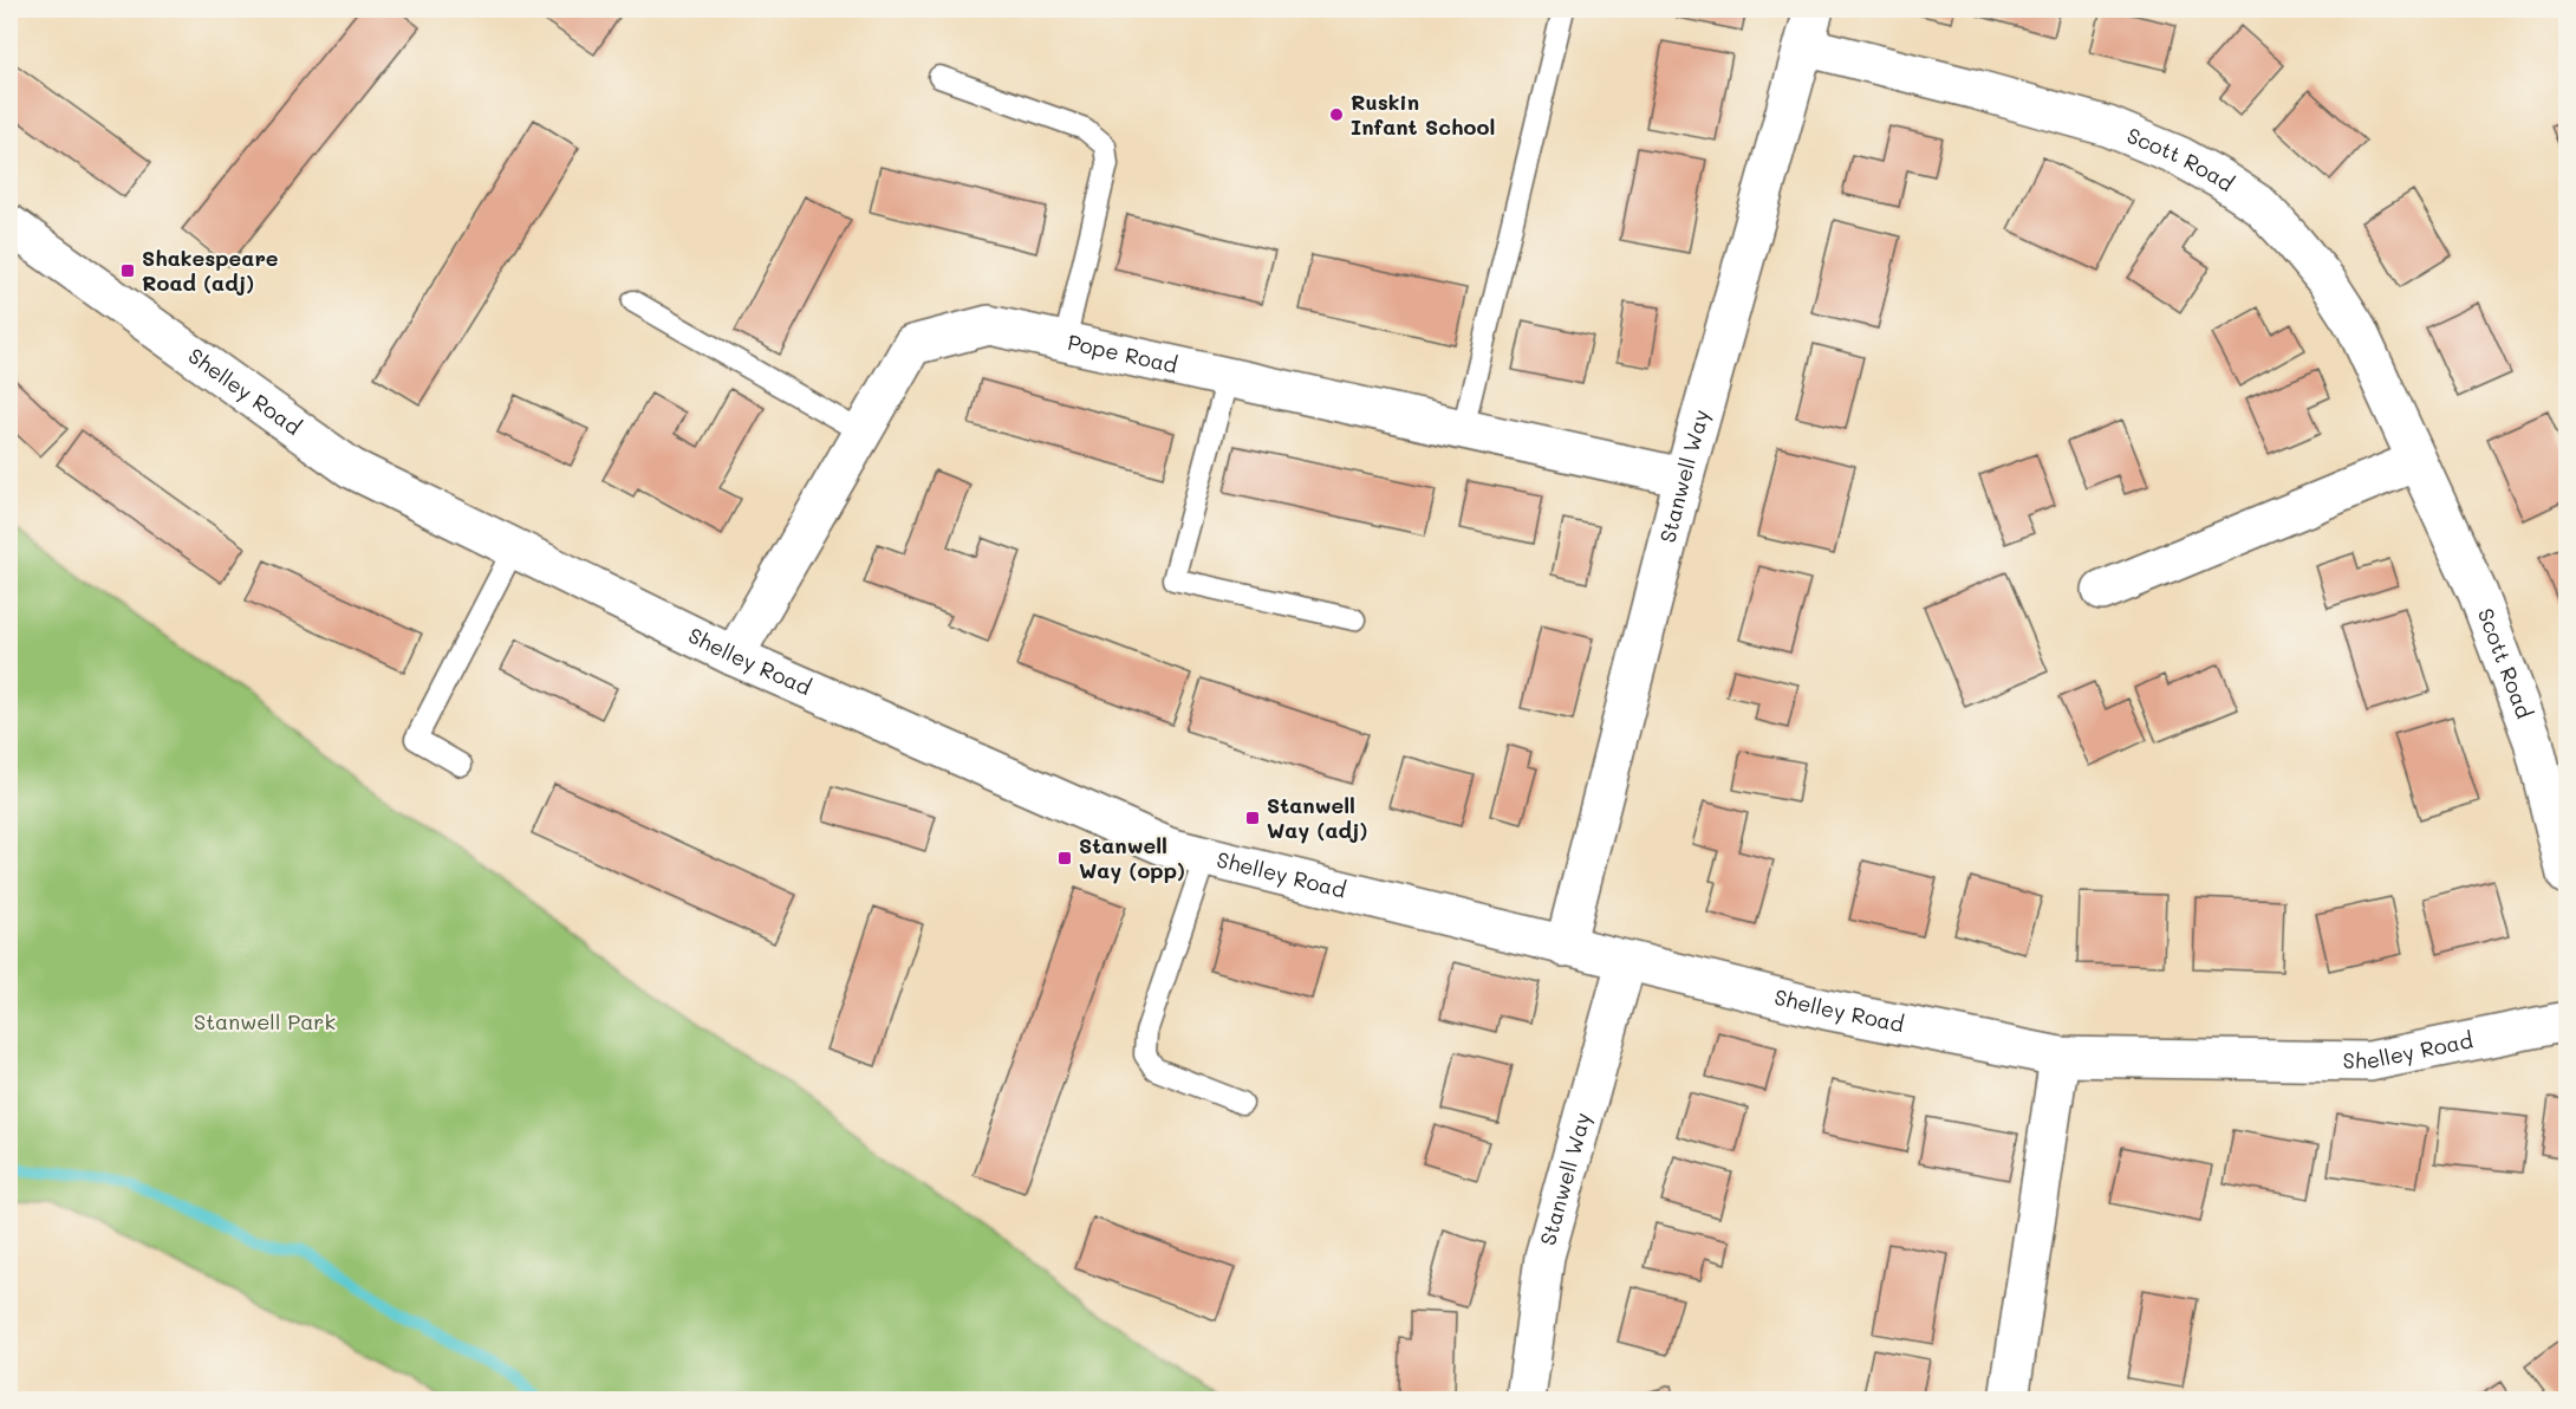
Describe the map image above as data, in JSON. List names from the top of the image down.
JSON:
{
  "streets": {
    "street": [
      "Scott Road",
      "Pope Road",
      "Shelley Road",
      "Stanwell Way"
    ]
  },
  "crossings": [
    ["Scott Road", "Stanwell Way"],
    ["Pope Road", "Shelley Road"],
    ["Pope Road", "Stanwell Way"],
    ["Shelley Road", "Stanwell Way"]
  ],
  "parks": ["Stanwell Park"],
  "places": {
    "other": ["Ruskin Infant School"],
    "transit": ["Shakespeare Road (adj)", "Stanwell Way (adj)", "Stanwell Way (opp)"]
  }
}
